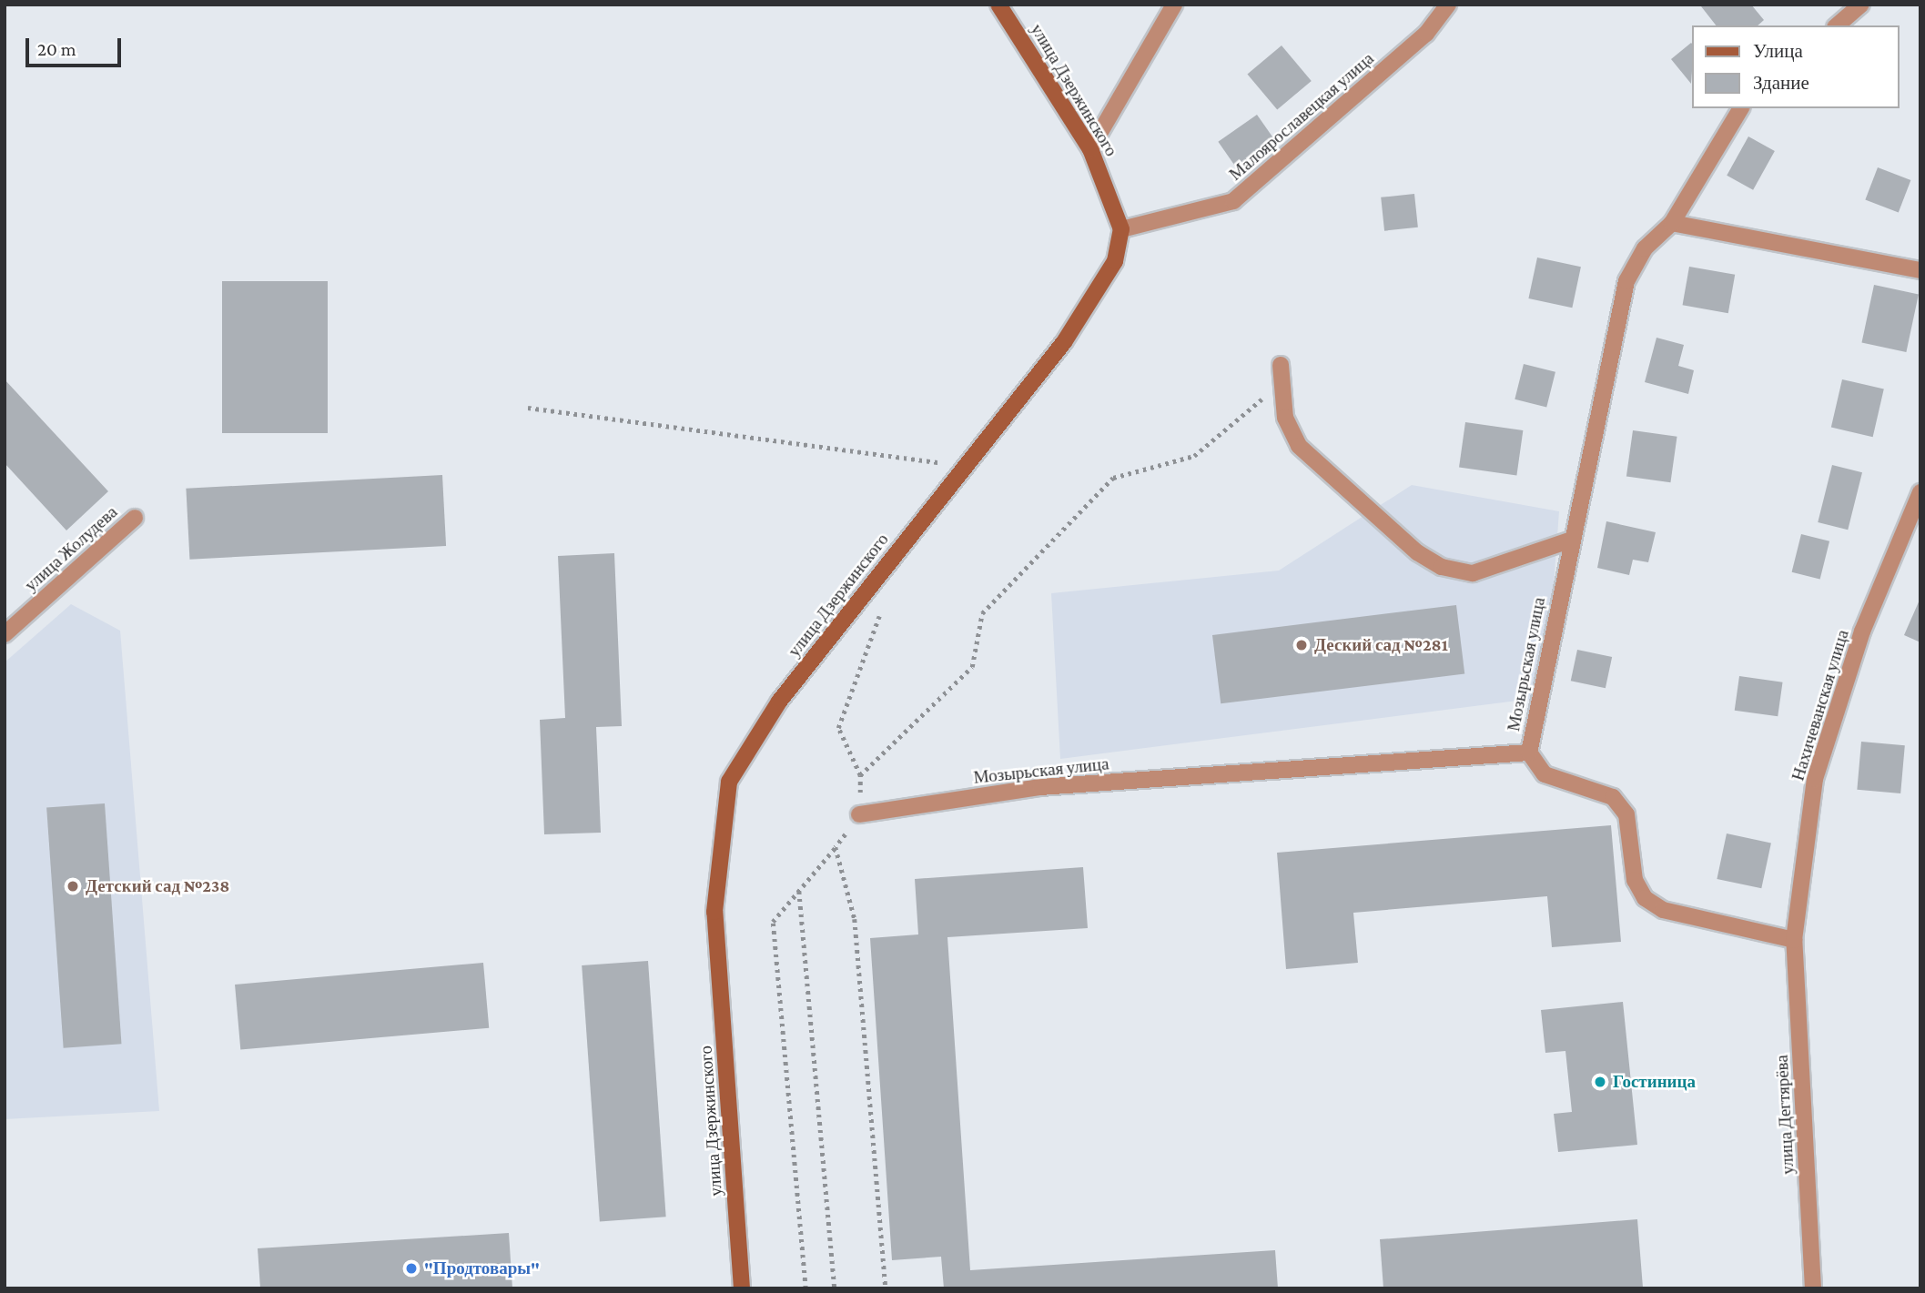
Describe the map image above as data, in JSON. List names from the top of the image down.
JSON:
{
  "streets": {
    "street": [
      "улица Дзержинского",
      "Малоярославецкая улица",
      "улица Жолудева",
      "Мозырьская улица",
      "Нахичеванская улица",
      "улица Дегтярёва"
    ]
  },
  "crossings": [
    ["улица Дзержинского", "Малоярославецкая улица"],
    ["Нахичеванская улица", "улица Дегтярёва"]
  ],
  "places": [
    "Деский сад №281",
    "Детский сад №238",
    "Гостиница",
    "\"Продтовары\""
  ],
  "legend": ["Улица", "Здание"],
  "scale_bar": "20 m"
}
